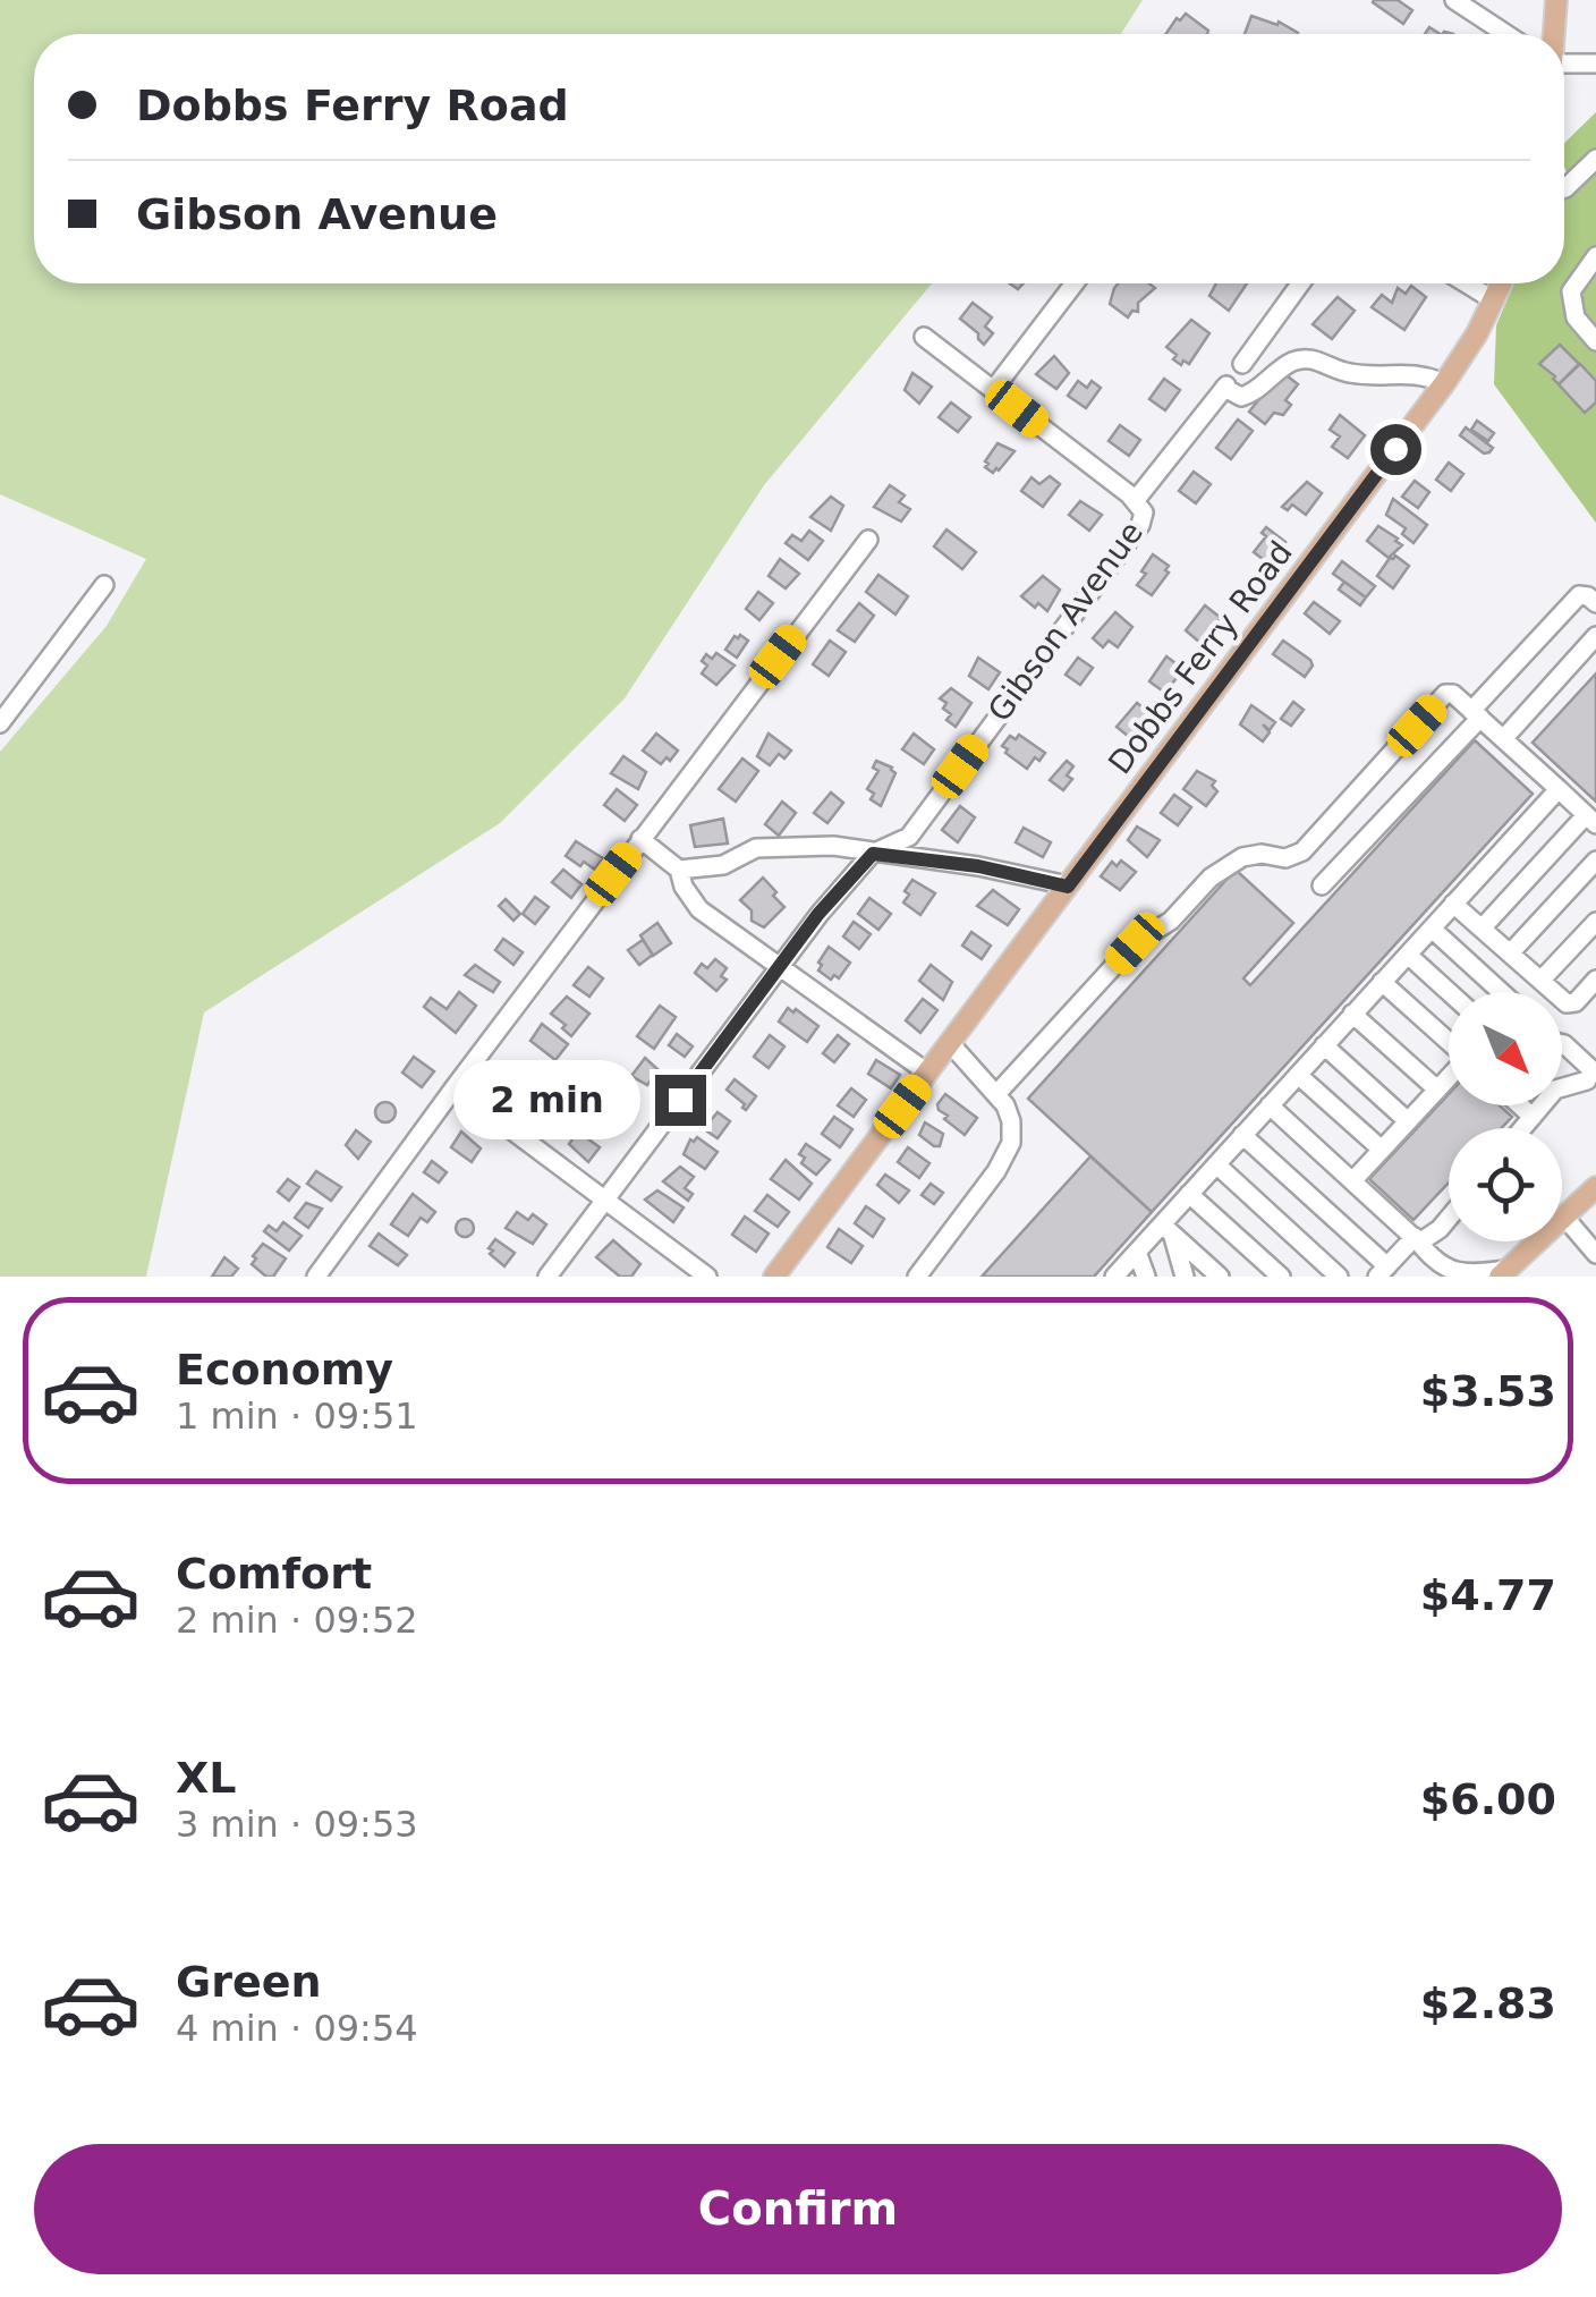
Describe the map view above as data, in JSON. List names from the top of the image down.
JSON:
{
  "streets": {
    "main road": ["Dobbs Ferry Road"],
    "street": ["Gibson Avenue"]
  },
  "crossings": [
    ["Gibson Avenue", "Dobbs Ferry Road"]
  ],
  "north": "bottom right",
  "page": {
    "banner": ["Dobbs Ferry Road", "Gibson Avenue"],
    "bubble": "2 min",
    "list": [
      {
        "name": "Economy",
        "note": "1 min · 09:51",
        "value": "$3.53"
      },
      {
        "name": "Comfort",
        "note": "2 min · 09:52",
        "value": "$4.77"
      },
      {
        "name": "XL",
        "note": "3 min · 09:53",
        "value": "$6.00"
      },
      {
        "name": "Green",
        "note": "4 min · 09:54",
        "value": "$2.83"
      }
    ],
    "buttons": "Confirm"
  }
}
